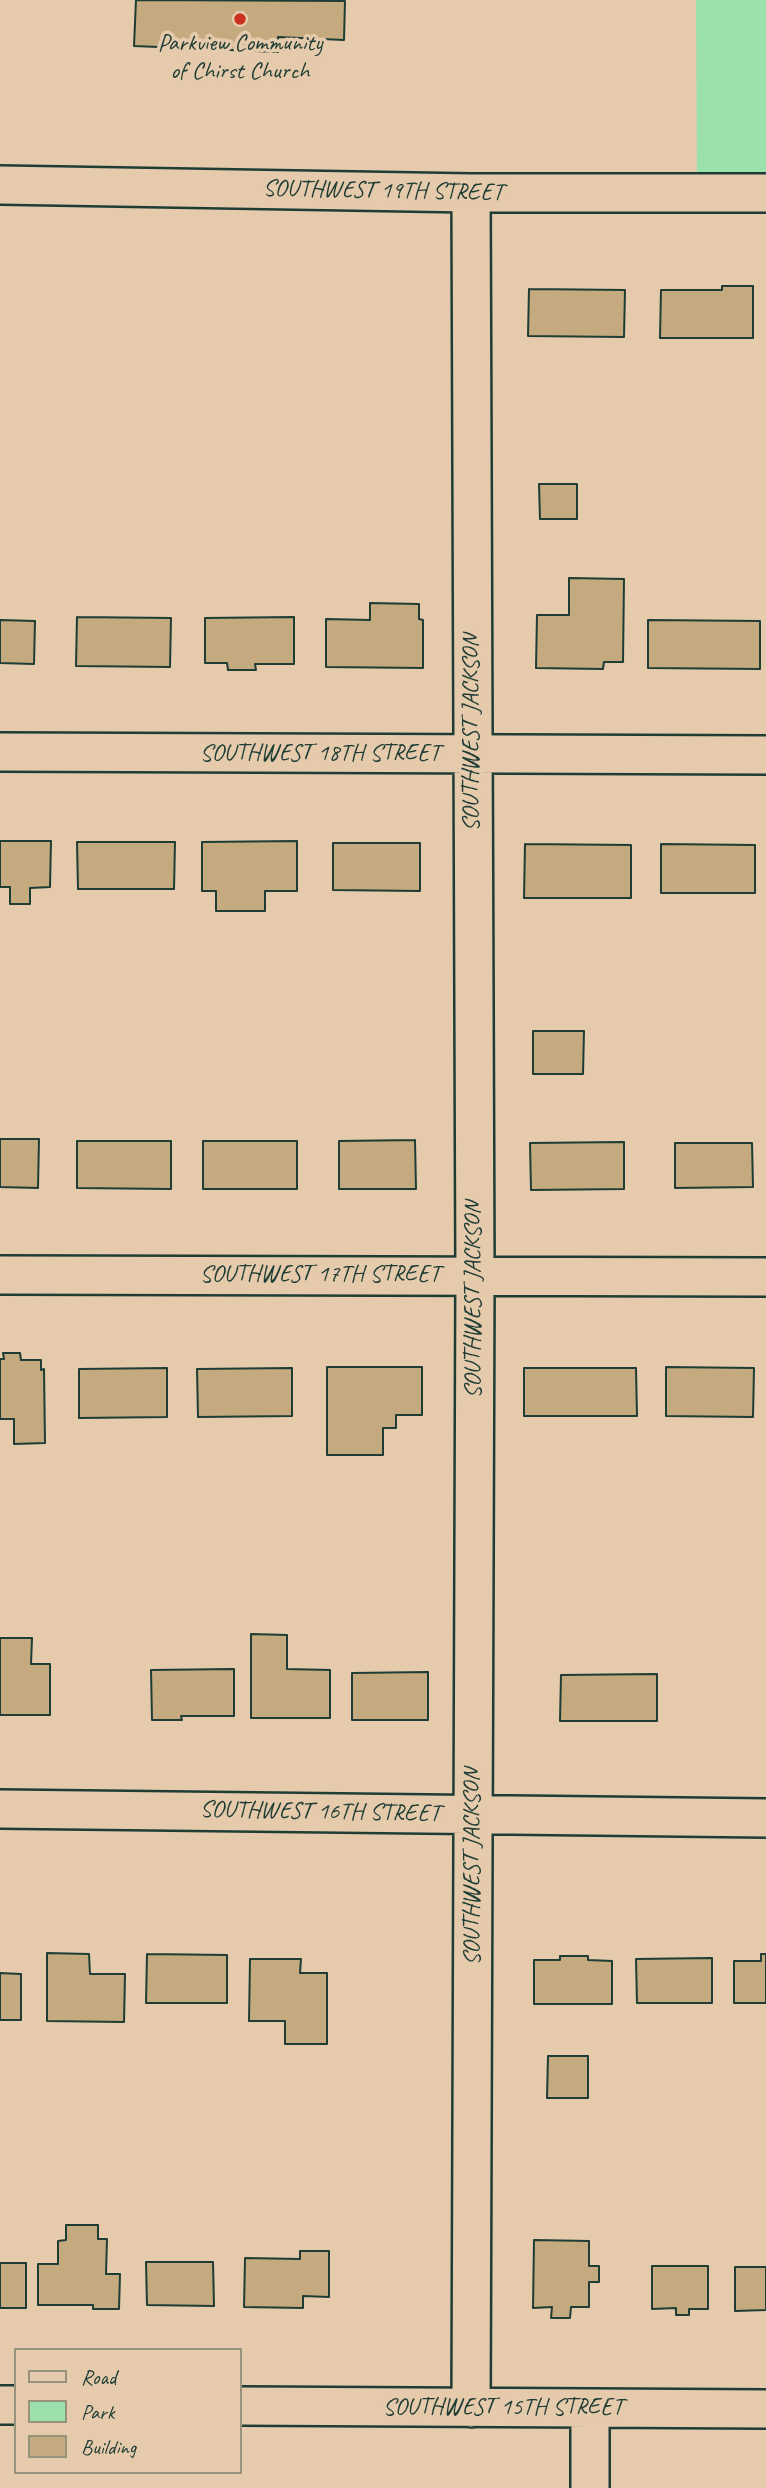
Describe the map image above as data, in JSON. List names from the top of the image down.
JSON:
{
  "streets": {
    "street": [
      "SOUTHWEST 19TH STREET",
      "SOUTHWEST JACKSON",
      "SOUTHWEST 18TH STREET",
      "SOUTHWEST 17TH STREET",
      "SOUTHWEST 16TH STREET",
      "SOUTHWEST 15TH STREET"
    ]
  },
  "crossings": [
    ["SOUTHWEST 19TH STREET", "SOUTHWEST JACKSON"],
    ["SOUTHWEST JACKSON", "SOUTHWEST 18TH STREET"],
    ["SOUTHWEST JACKSON", "SOUTHWEST 17TH STREET"],
    ["SOUTHWEST JACKSON", "SOUTHWEST 16TH STREET"],
    ["SOUTHWEST JACKSON", "SOUTHWEST 15TH STREET"]
  ],
  "places": ["Parkview Community of Chirst Church"],
  "legend": ["Road", "Park", "Building"]
}
